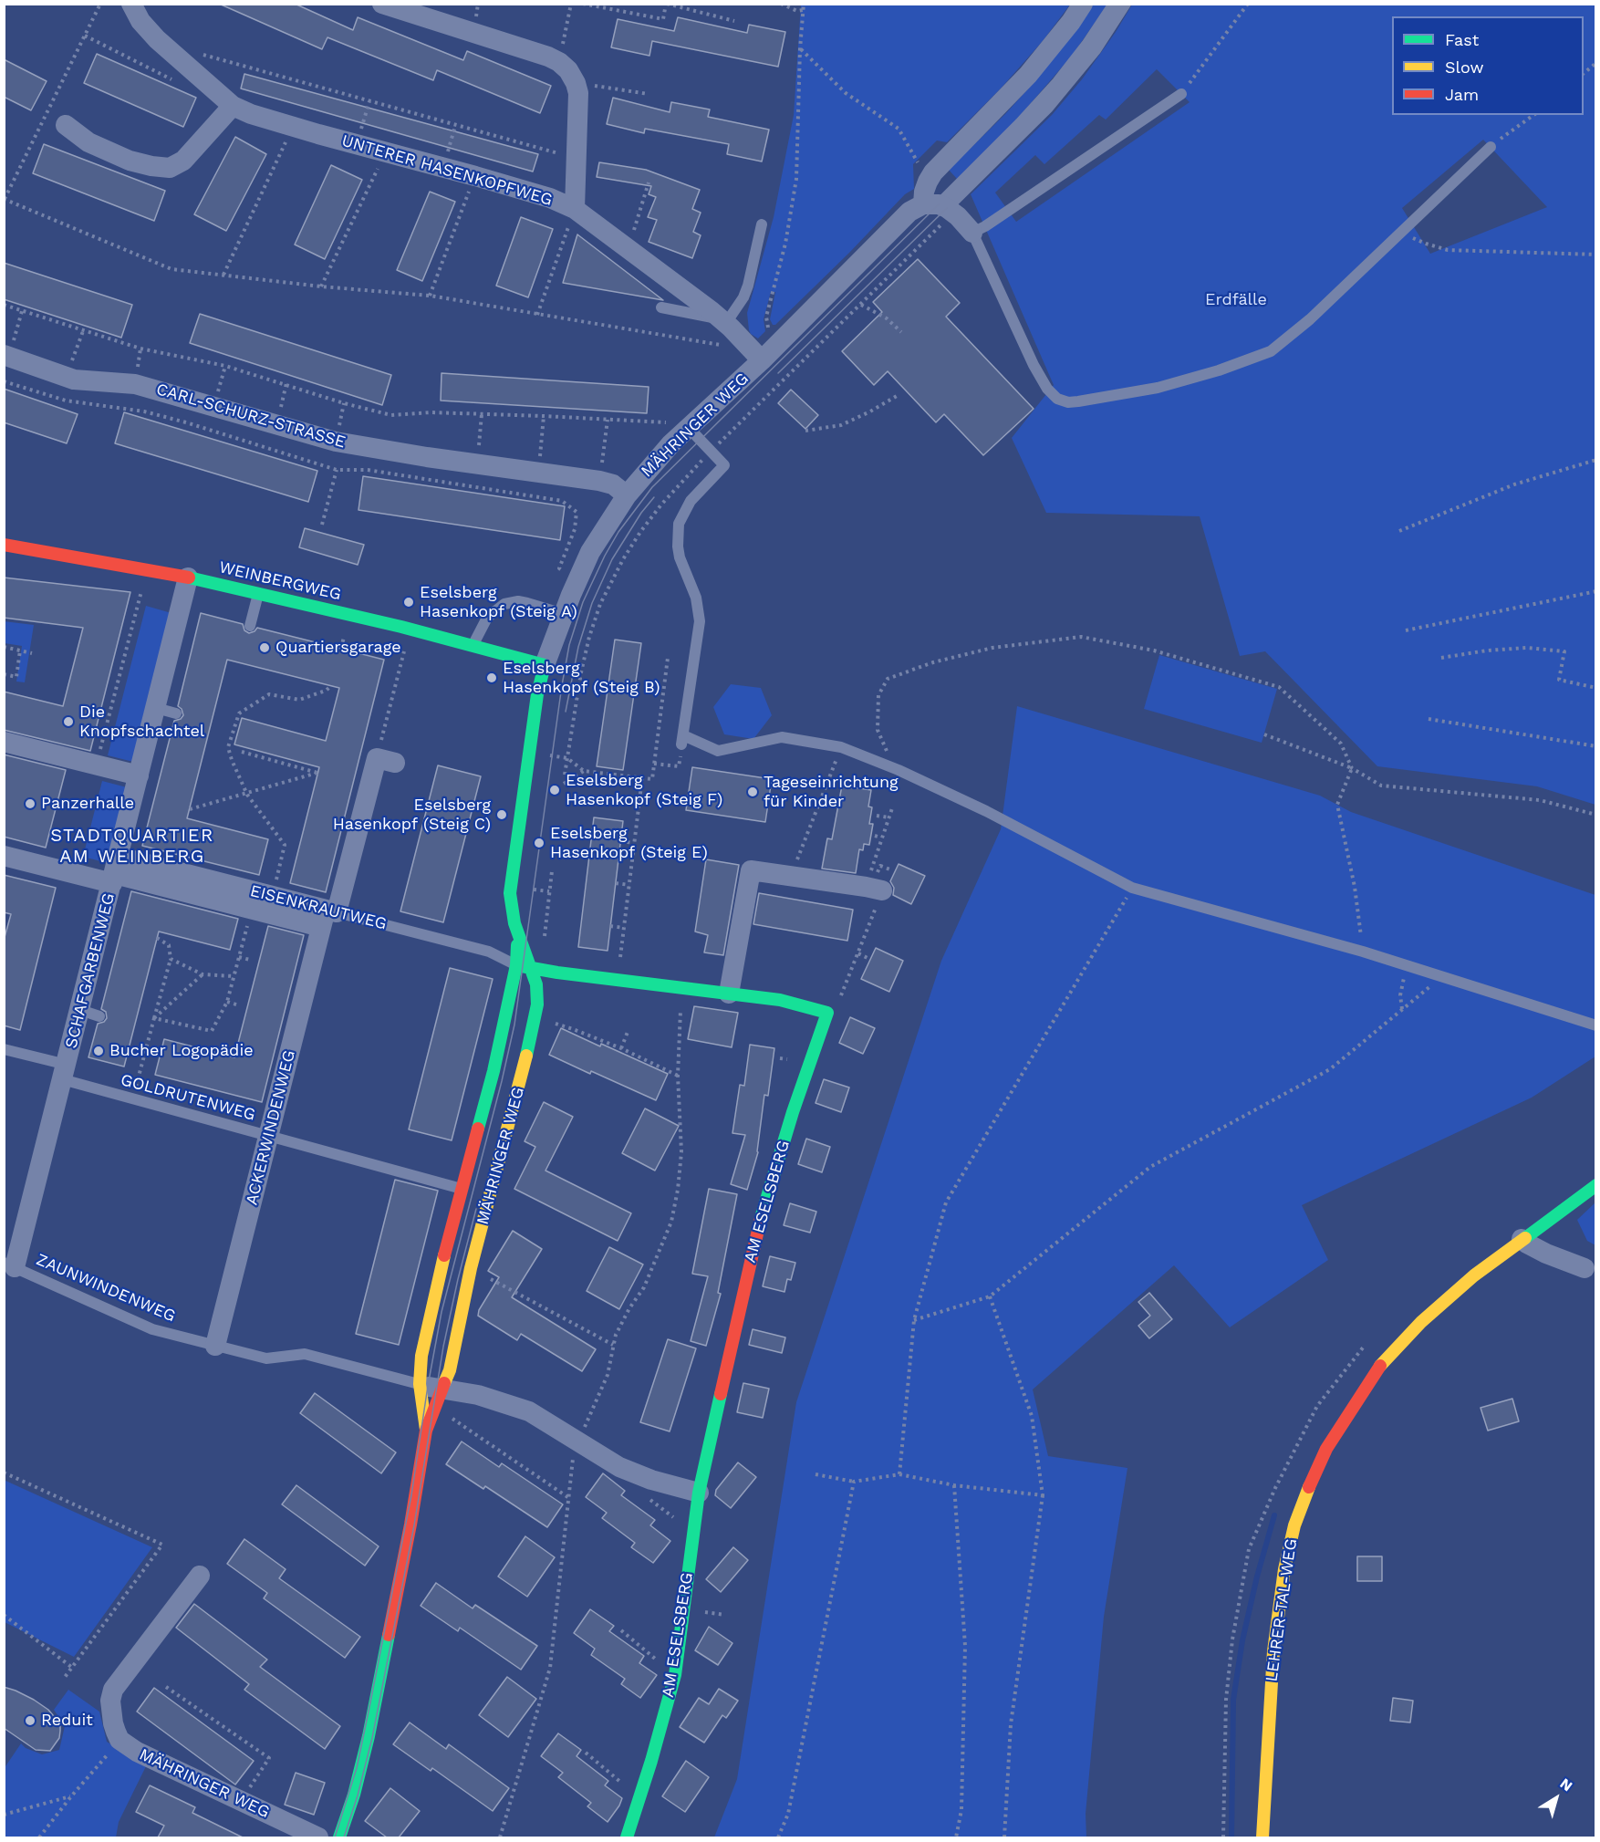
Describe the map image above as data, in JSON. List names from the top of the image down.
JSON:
{
  "streets": {
    "street": [
      "UNTERER HASENKOPFWEG",
      "CARL-SCHURZ-STRASSE",
      "MÄHRINGER WEG",
      "WEINBERGWEG",
      "EISENKRAUTWEG",
      "SCHAFGARBENWEG",
      "ACKERWINDENWEG",
      "AM ESELSBERG",
      "LEHRER-TAL-WEG"
    ],
    "lane": ["GOLDRUTENWEG", "ZAUNWINDENWEG"]
  },
  "crossings": [
    ["UNTERER HASENKOPFWEG", "MÄHRINGER WEG"],
    ["CARL-SCHURZ-STRASSE", "MÄHRINGER WEG"],
    ["MÄHRINGER WEG", "WEINBERGWEG"],
    ["MÄHRINGER WEG", "EISENKRAUTWEG"],
    ["MÄHRINGER WEG", "GOLDRUTENWEG"],
    ["MÄHRINGER WEG", "ZAUNWINDENWEG"],
    ["WEINBERGWEG", "SCHAFGARBENWEG"],
    ["EISENKRAUTWEG", "SCHAFGARBENWEG"],
    ["EISENKRAUTWEG", "ACKERWINDENWEG"],
    ["SCHAFGARBENWEG", "GOLDRUTENWEG"],
    ["SCHAFGARBENWEG", "ZAUNWINDENWEG"],
    ["GOLDRUTENWEG", "ACKERWINDENWEG"],
    ["ACKERWINDENWEG", "ZAUNWINDENWEG"]
  ],
  "districts": ["STADTQUARTIER AM WEINBERG"],
  "parks": ["Erdfälle"],
  "places": [
    "Eselsberg Hasenkopf (Steig A)",
    "Quartiersgarage",
    "Eselsberg Hasenkopf (Steig B)",
    "Die Knopfschachtel",
    "Eselsberg Hasenkopf (Steig F)",
    "Tageseinrichtung für Kinder",
    "Panzerhalle",
    "Eselsberg Hasenkopf (Steig C)",
    "Eselsberg Hasenkopf (Steig E)",
    "Bucher Logopädie",
    "Reduit"
  ],
  "legend": ["Fast", "Slow", "Jam"],
  "north": "top right"
}
